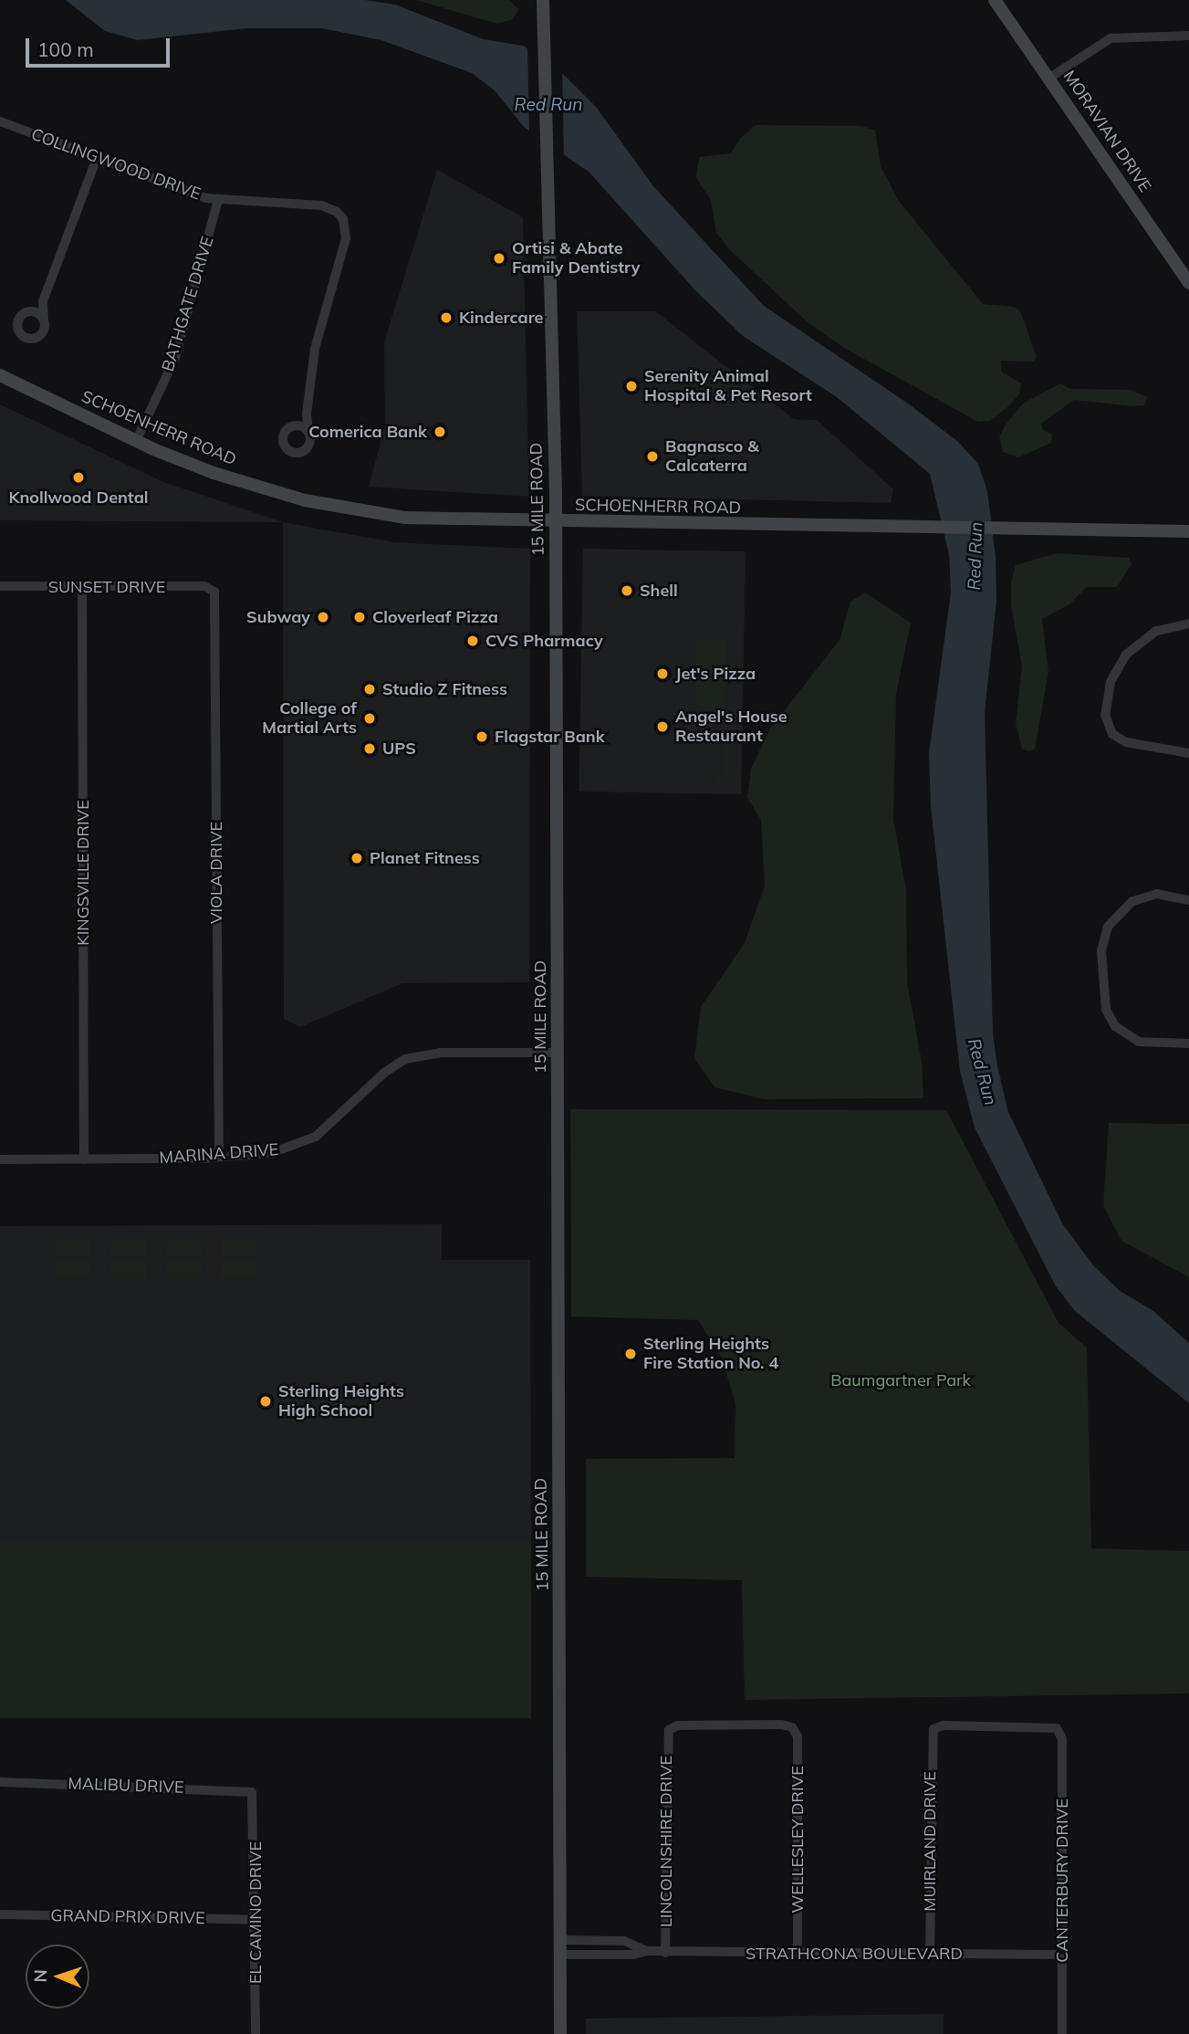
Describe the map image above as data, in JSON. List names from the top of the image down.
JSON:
{
  "streets": {
    "main road": ["MORAVIAN DRIVE", "SCHOENHERR ROAD", "15 MILE ROAD"],
    "street": [
      "COLLINGWOOD DRIVE",
      "BATHGATE DRIVE",
      "SUNSET DRIVE",
      "KINGSVILLE DRIVE",
      "VIOLA DRIVE",
      "MARINA DRIVE",
      "MALIBU DRIVE",
      "WELLESLEY DRIVE",
      "LINCOLNSHIRE DRIVE",
      "MUIRLAND DRIVE",
      "CANTERBURY DRIVE",
      "EL CAMINO DRIVE",
      "GRAND PRIX DRIVE",
      "STRATHCONA BOULEVARD"
    ]
  },
  "crossings": [
    ["COLLINGWOOD DRIVE", "BATHGATE DRIVE"],
    ["BATHGATE DRIVE", "SCHOENHERR ROAD"],
    ["SCHOENHERR ROAD", "15 MILE ROAD"],
    ["15 MILE ROAD", "MARINA DRIVE"],
    ["15 MILE ROAD", "STRATHCONA BOULEVARD"],
    ["SUNSET DRIVE", "KINGSVILLE DRIVE"],
    ["SUNSET DRIVE", "VIOLA DRIVE"],
    ["KINGSVILLE DRIVE", "MARINA DRIVE"],
    ["VIOLA DRIVE", "MARINA DRIVE"],
    ["MALIBU DRIVE", "EL CAMINO DRIVE"],
    ["WELLESLEY DRIVE", "LINCOLNSHIRE DRIVE"],
    ["WELLESLEY DRIVE", "STRATHCONA BOULEVARD"],
    ["LINCOLNSHIRE DRIVE", "STRATHCONA BOULEVARD"],
    ["MUIRLAND DRIVE", "CANTERBURY DRIVE"],
    ["MUIRLAND DRIVE", "STRATHCONA BOULEVARD"],
    ["CANTERBURY DRIVE", "STRATHCONA BOULEVARD"],
    ["EL CAMINO DRIVE", "GRAND PRIX DRIVE"]
  ],
  "water": ["Red Run"],
  "parks": ["Baumgartner Park"],
  "places": [
    "Ortisi & Abate Family Dentistry",
    "Kindercare",
    "Serenity Animal Hospital & Pet Resort",
    "Comerica Bank",
    "Bagnasco & Calcaterra",
    "Knollwood Dental",
    "Shell",
    "Subway",
    "Cloverleaf Pizza",
    "CVS Pharmacy",
    "Jet's Pizza",
    "Studio Z Fitness",
    "College of Martial Arts",
    "Angel's House Restaurant",
    "Flagstar Bank",
    "UPS",
    "Planet Fitness",
    "Sterling Heights Fire Station No. 4",
    "Sterling Heights High School"
  ],
  "scale_bar": "100 m",
  "north": "left"
}
